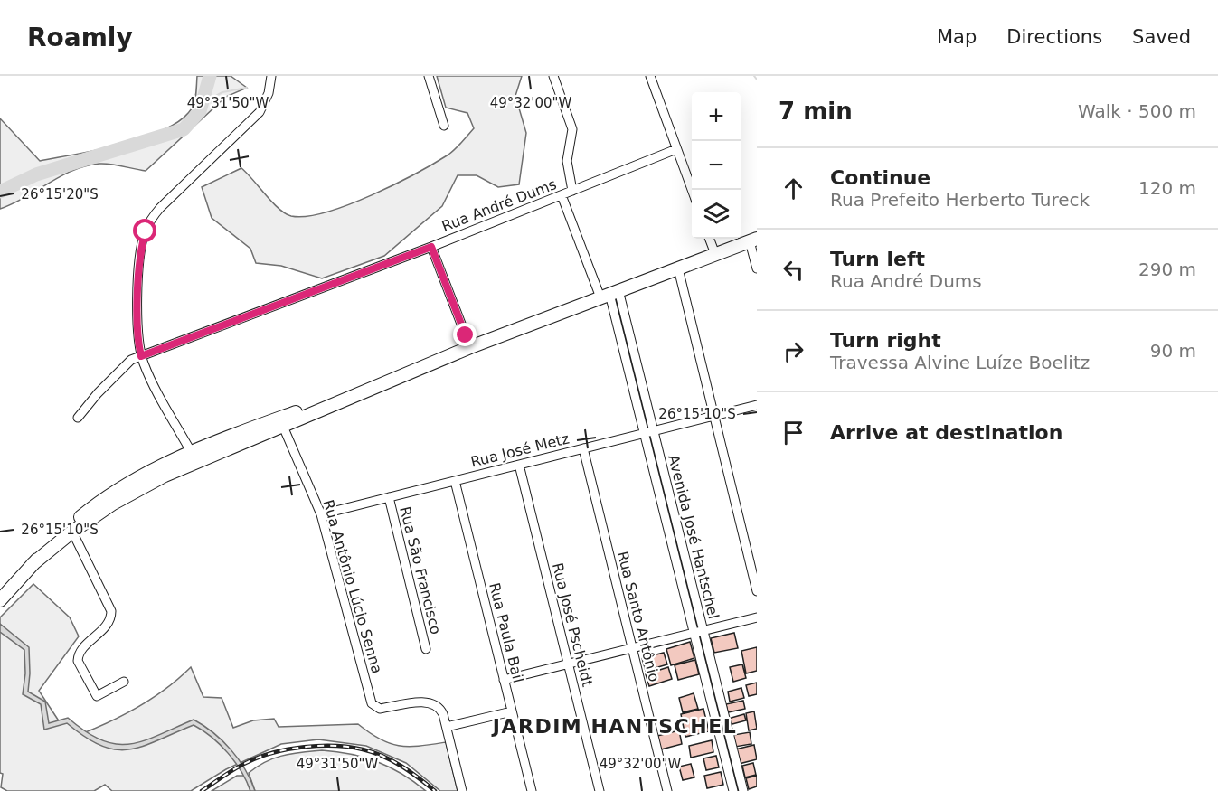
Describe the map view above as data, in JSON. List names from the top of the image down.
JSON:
{
  "streets": {
    "street": [
      "Rua André Dums",
      "Rua José Metz",
      "Avenida José Hantschel",
      "Rua São Francisco",
      "Rua Antônio Lúcio Senna",
      "Rua Santo Antônio",
      "Rua José Pscheidt",
      "Rua Paula Bail"
    ]
  },
  "crossings": [
    ["Rua José Metz", "Avenida José Hantschel"],
    ["Rua José Metz", "Rua São Francisco"],
    ["Rua José Metz", "Rua Antônio Lúcio Senna"],
    ["Rua José Metz", "Rua Santo Antônio"],
    ["Rua José Metz", "Rua José Pscheidt"],
    ["Rua José Metz", "Rua Paula Bail"]
  ],
  "districts": ["JARDIM HANTSCHEL"],
  "page": {
    "header": "Roamly",
    "nav": ["Map", "Directions", "Saved"],
    "heading": ["7 min", "Walk · 500 m"],
    "map_buttons": ["+", "−"],
    "list": [
      ["Continue", "Rua Prefeito Herberto Tureck", "120 m"],
      ["Turn left", "Rua André Dums", "290 m"],
      ["Turn right", "Travessa Alvine Luíze Boelitz", "90 m"],
      "Arrive at destination"
    ]
  },
  "coordinates": [
    "49°31'50\"W",
    "49°32'00\"W",
    "26°15'20\"S",
    "26°15'10\"S"
  ]
}
